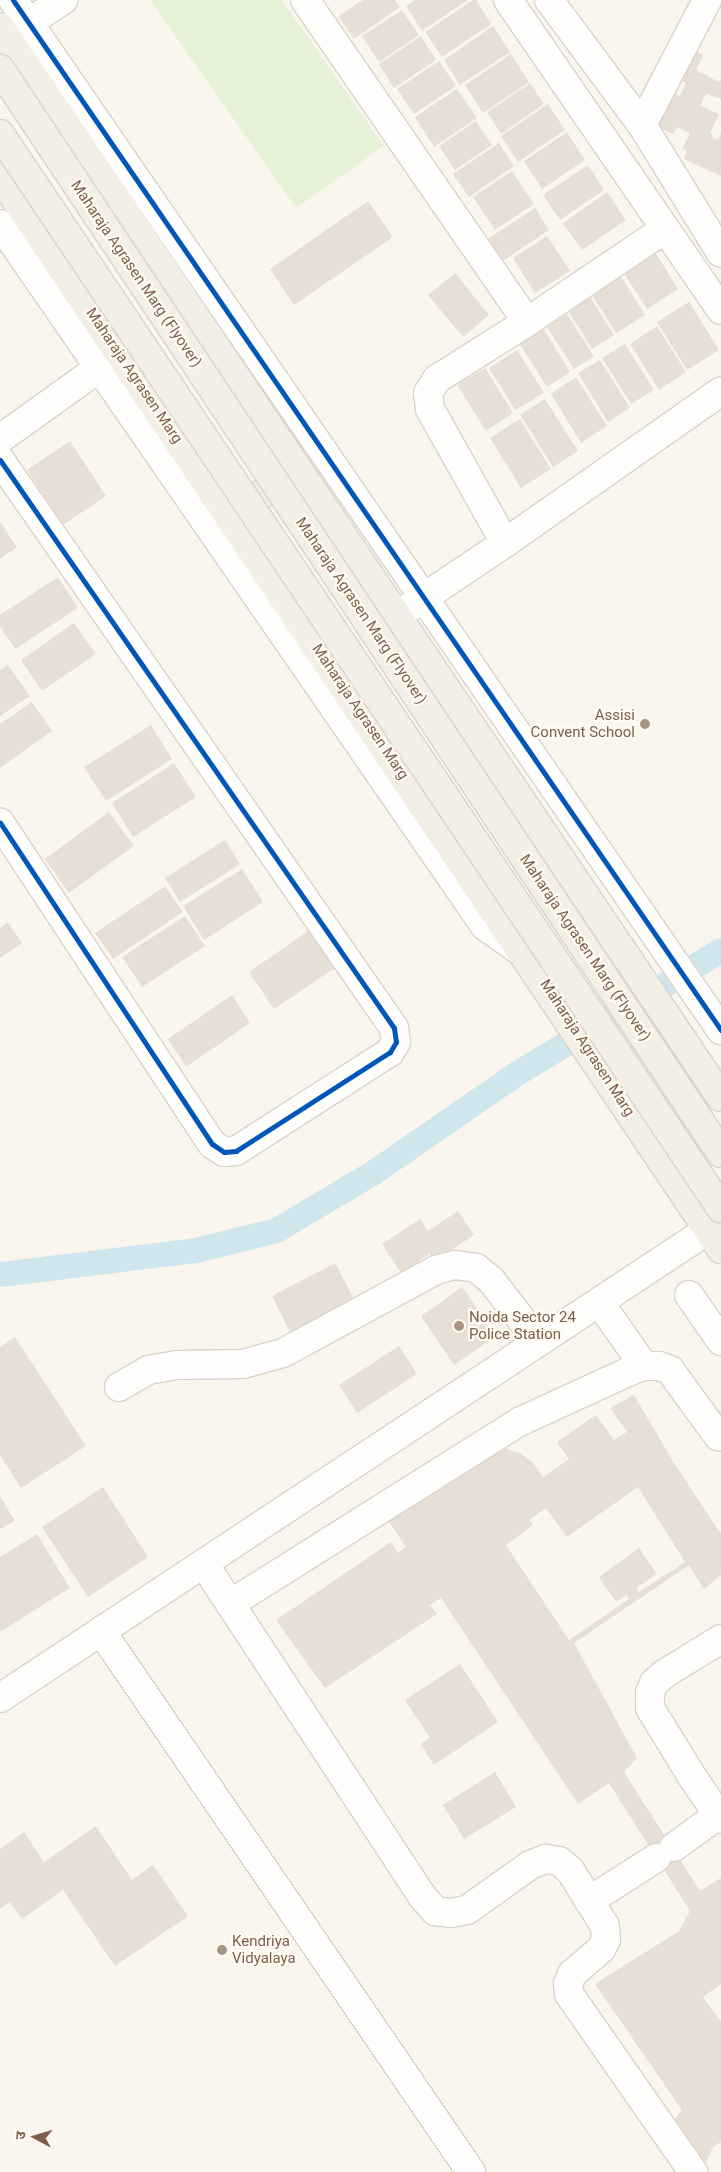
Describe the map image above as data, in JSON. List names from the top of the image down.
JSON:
{
  "streets": {
    "main road": ["Maharaja Agrasen Marg (Flyover)", "Maharaja Agrasen Marg"]
  },
  "crossings": [
    ["Maharaja Agrasen Marg (Flyover)", "Maharaja Agrasen Marg"]
  ],
  "places": ["Assisi Convent School", "Noida Sector 24 Police Station", "Kendriya Vidyalaya"],
  "north": "left"
}
